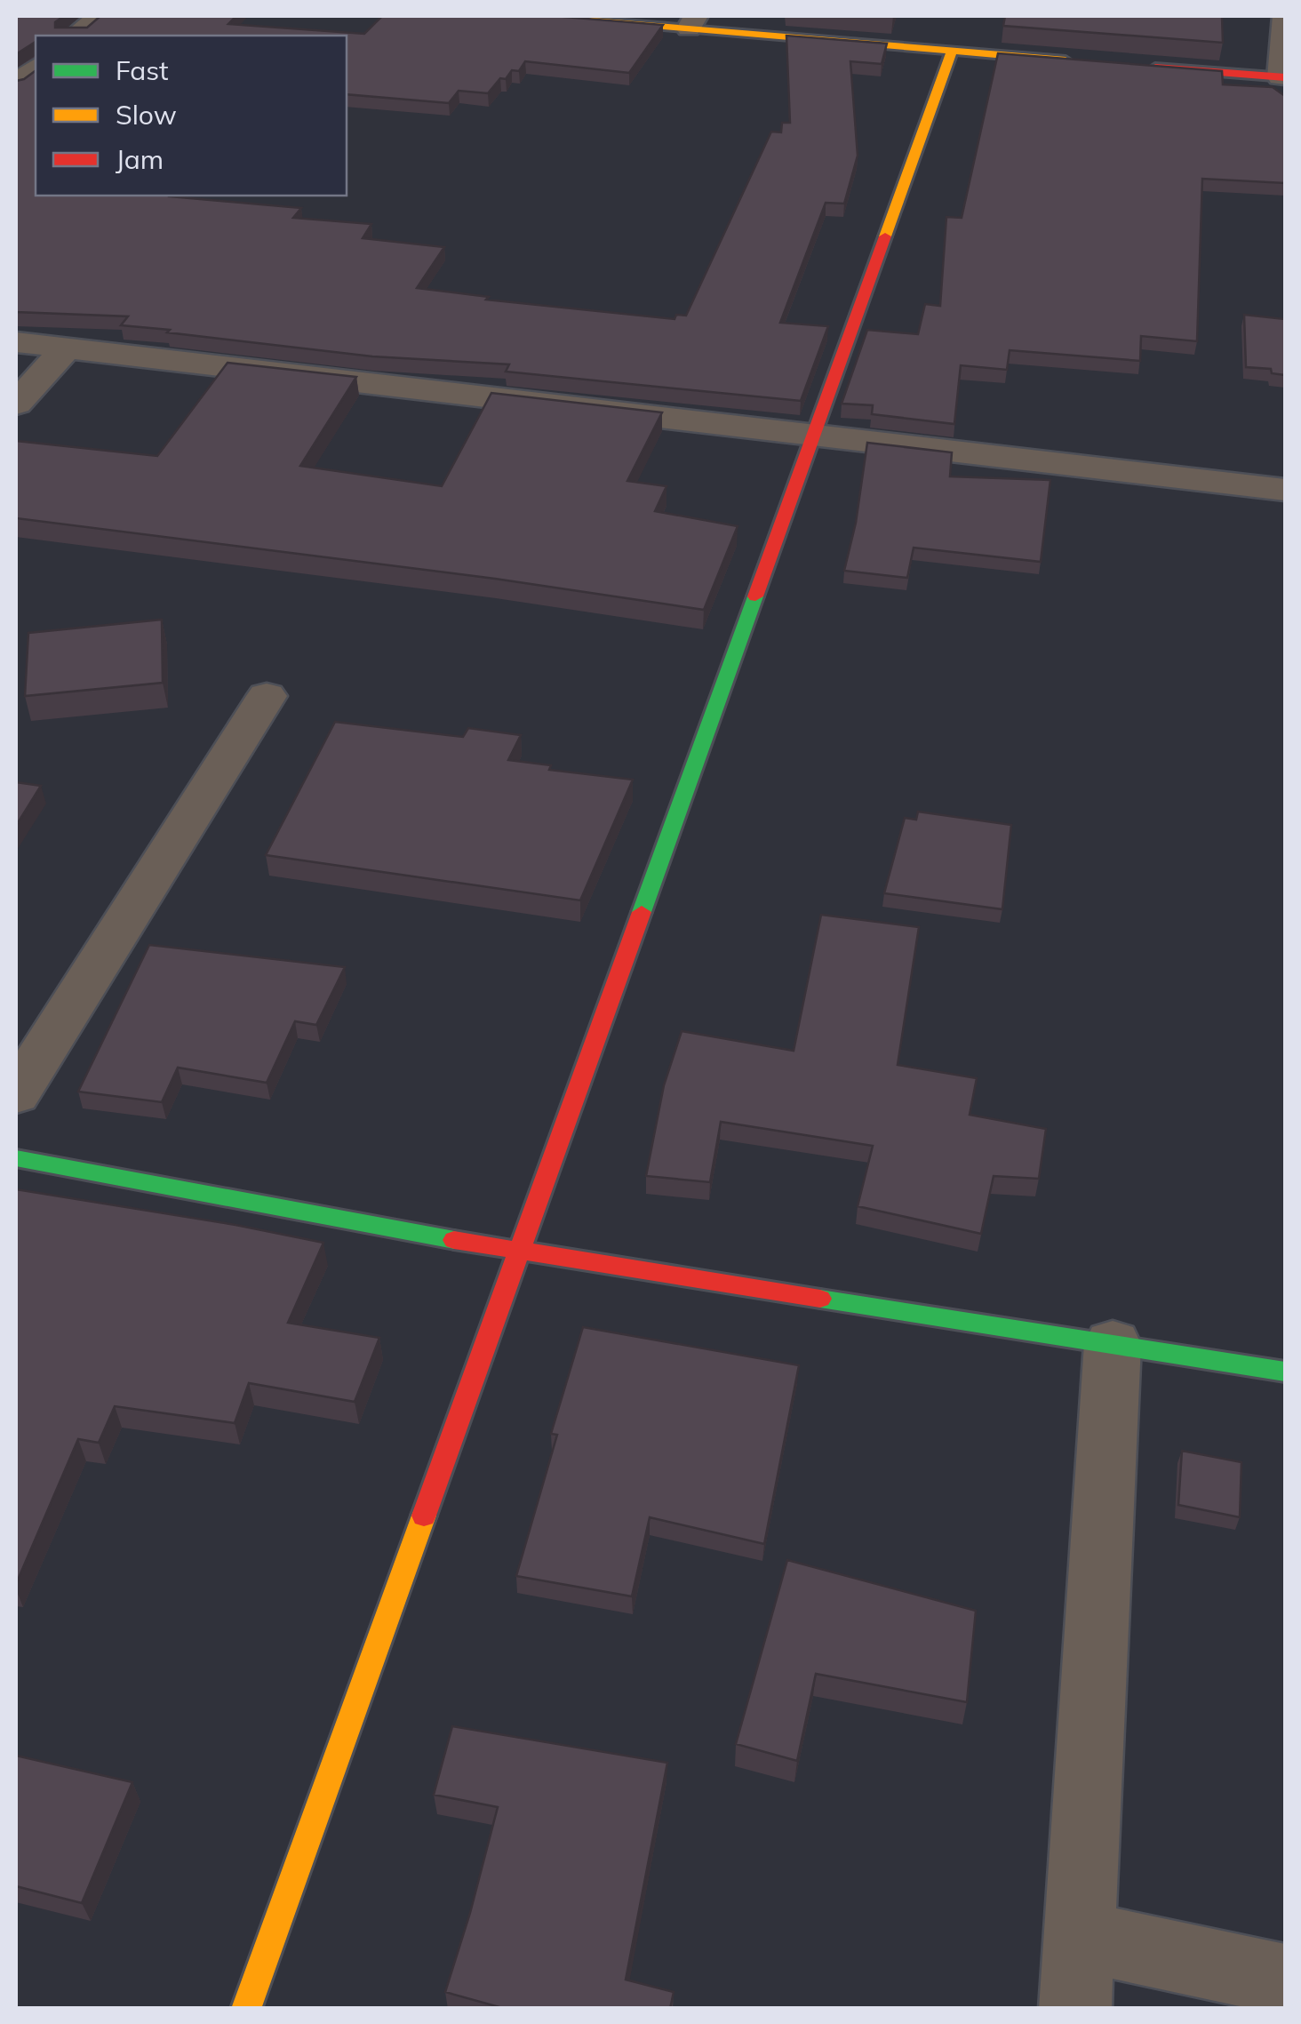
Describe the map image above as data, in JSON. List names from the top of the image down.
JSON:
{
  "legend": ["Fast", "Slow", "Jam"]
}
